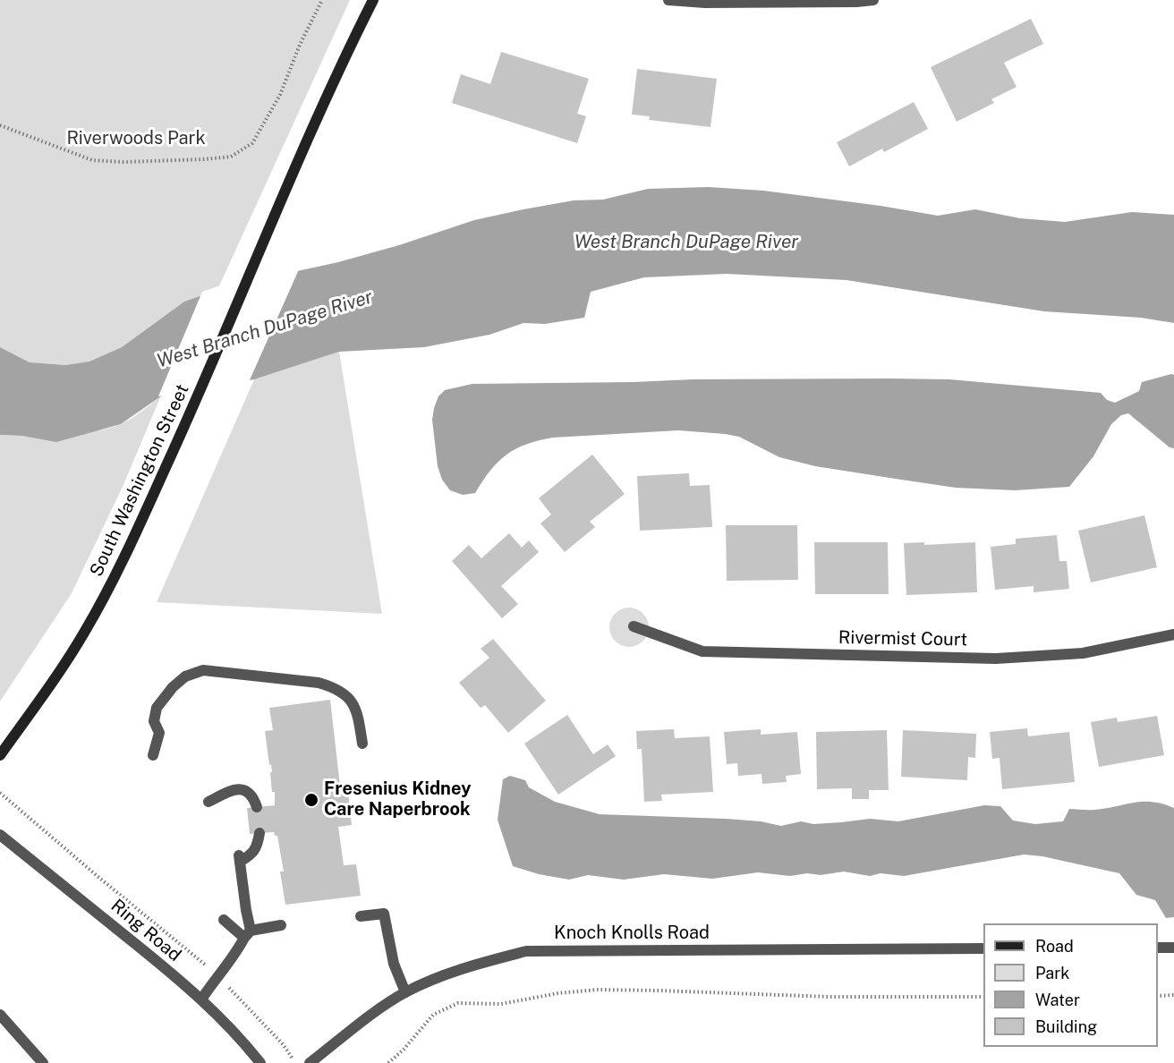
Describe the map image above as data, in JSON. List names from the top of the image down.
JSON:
{
  "streets": {
    "main road": ["South Washington Street"],
    "street": ["Rivermist Court", "Ring Road", "Knoch Knolls Road"]
  },
  "water": ["West Branch DuPage River"],
  "parks": ["Riverwoods Park"],
  "places": ["Fresenius Kidney Care Naperbrook"],
  "legend": [
    "Road",
    "Park",
    "Water",
    "Building"
  ]
}
